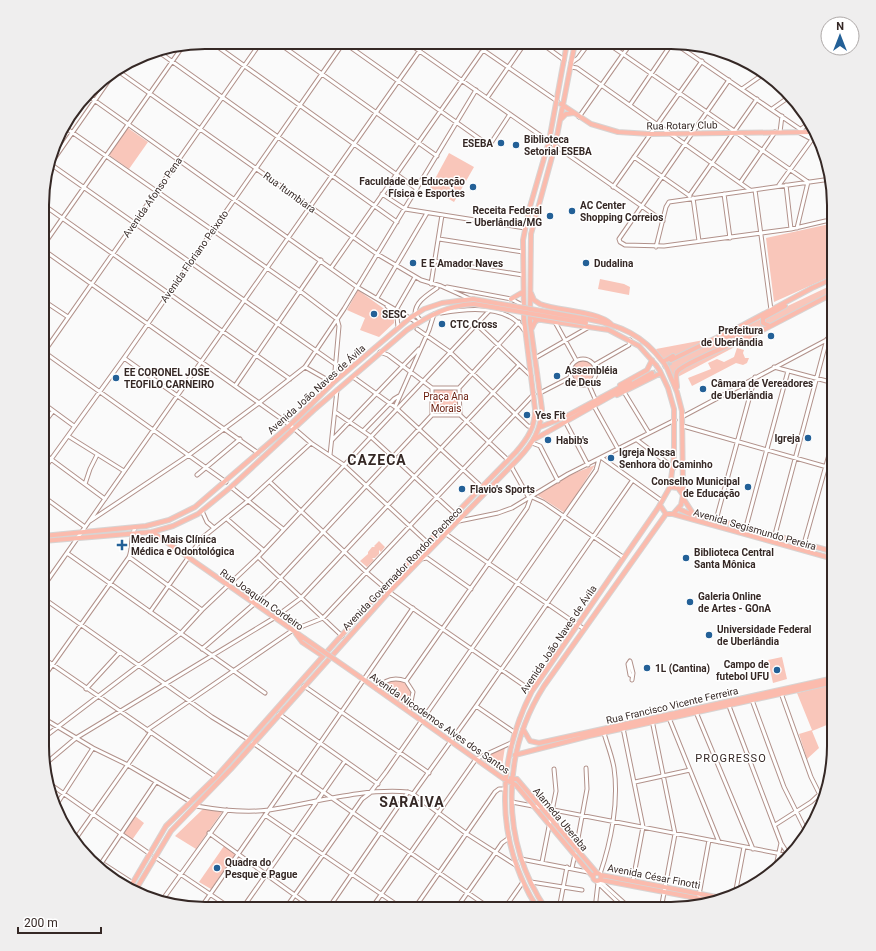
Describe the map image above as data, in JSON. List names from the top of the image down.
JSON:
{
  "streets": {
    "main road": [
      "Rua Rotary Club",
      "Avenida João Naves de Ávila",
      "Avenida Segismundo Pereira",
      "Avenida Governador Rondon Pacheco",
      "Rua Joaquim Cordeiro",
      "Rua Francisco Vicente Ferreira",
      "Avenida Nicodemos Alves dos Santos",
      "Alameda Uberaba",
      "Avenida César Finotti"
    ],
    "street": ["Rua Itumbiara", "Avenida Afonso Pena", "Avenida Floriano Peixoto"]
  },
  "crossings": [
    ["Rua Rotary Club", "Avenida Governador Rondon Pacheco"],
    ["Rua Itumbiara", "Avenida Afonso Pena"],
    ["Rua Itumbiara", "Avenida Floriano Peixoto"],
    ["Rua Itumbiara", "Avenida João Naves de Ávila"],
    ["Avenida João Naves de Ávila", "Avenida Segismundo Pereira"],
    ["Avenida João Naves de Ávila", "Avenida Governador Rondon Pacheco"],
    ["Avenida João Naves de Ávila", "Rua Joaquim Cordeiro"],
    ["Avenida João Naves de Ávila", "Rua Francisco Vicente Ferreira"],
    ["Avenida João Naves de Ávila", "Avenida Nicodemos Alves dos Santos"],
    ["Avenida João Naves de Ávila", "Alameda Uberaba"],
    ["Rua Joaquim Cordeiro", "Avenida Nicodemos Alves dos Santos"],
    ["Alameda Uberaba", "Avenida César Finotti"]
  ],
  "districts": ["CAZECA", "PROGRESSO", "SARAIVA"],
  "parks": ["Praça Ana Morais"],
  "places": {
    "other": [
      "ESEBA",
      "Biblioteca Setorial ESEBA",
      "Faculdade de Educação Física e Esportes",
      "AC Center Shopping Correios",
      "Receita Federal – Uberlândia/MG",
      "E E Amador Naves",
      "Dudalina",
      "SESC",
      "CTC Cross",
      "Prefeitura de Uberlândia",
      "Assembléia de Deus",
      "EE CORONEL JOSE TEOFILO CARNEIRO",
      "Câmara de Vereadores de Uberlândia",
      "Yes Fit",
      "Igreja",
      "Habib's",
      "Igreja Nossa Senhora do Caminho",
      "Conselho Municipal de Educação",
      "Flavio's Sports",
      "Biblioteca Central Santa Mônica",
      "Galeria Online de Artes - GOnA",
      "Universidade Federal de Uberlândia",
      "1L (Cantina)",
      "Campo de futebol UFU",
      "Quadra do Pesque e Pague"
    ],
    "health": ["Medic Mais Clínica Médica e Odontológica"]
  },
  "scale_bar": "200 m",
  "north": "top"
}
